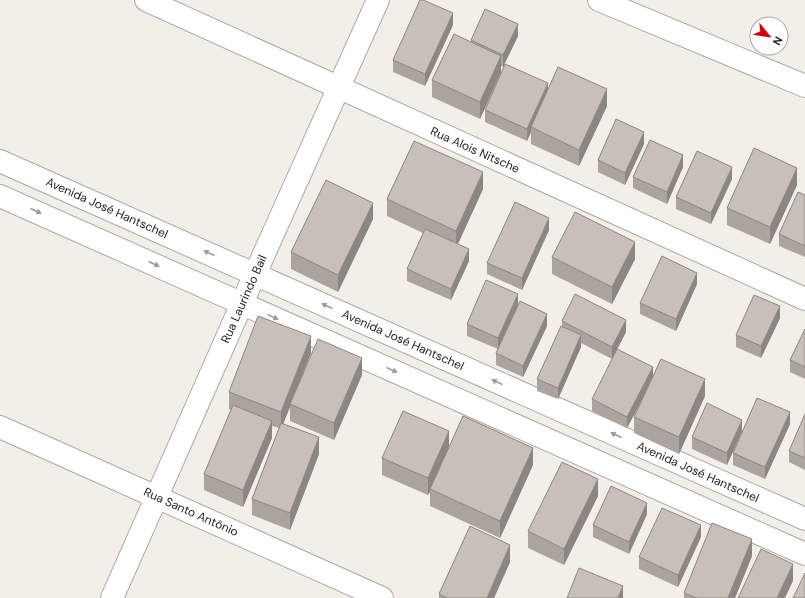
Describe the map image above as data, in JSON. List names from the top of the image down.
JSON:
{
  "streets": {
    "street": [
      "Rua Alois Nitsche",
      "Avenida José Hantschel",
      "Rua Laurindo Bail",
      "Rua Santo Antônio"
    ]
  },
  "crossings": [
    ["Rua Alois Nitsche", "Rua Laurindo Bail"],
    ["Avenida José Hantschel", "Rua Laurindo Bail"],
    ["Rua Laurindo Bail", "Rua Santo Antônio"]
  ],
  "north": "bottom right"
}
